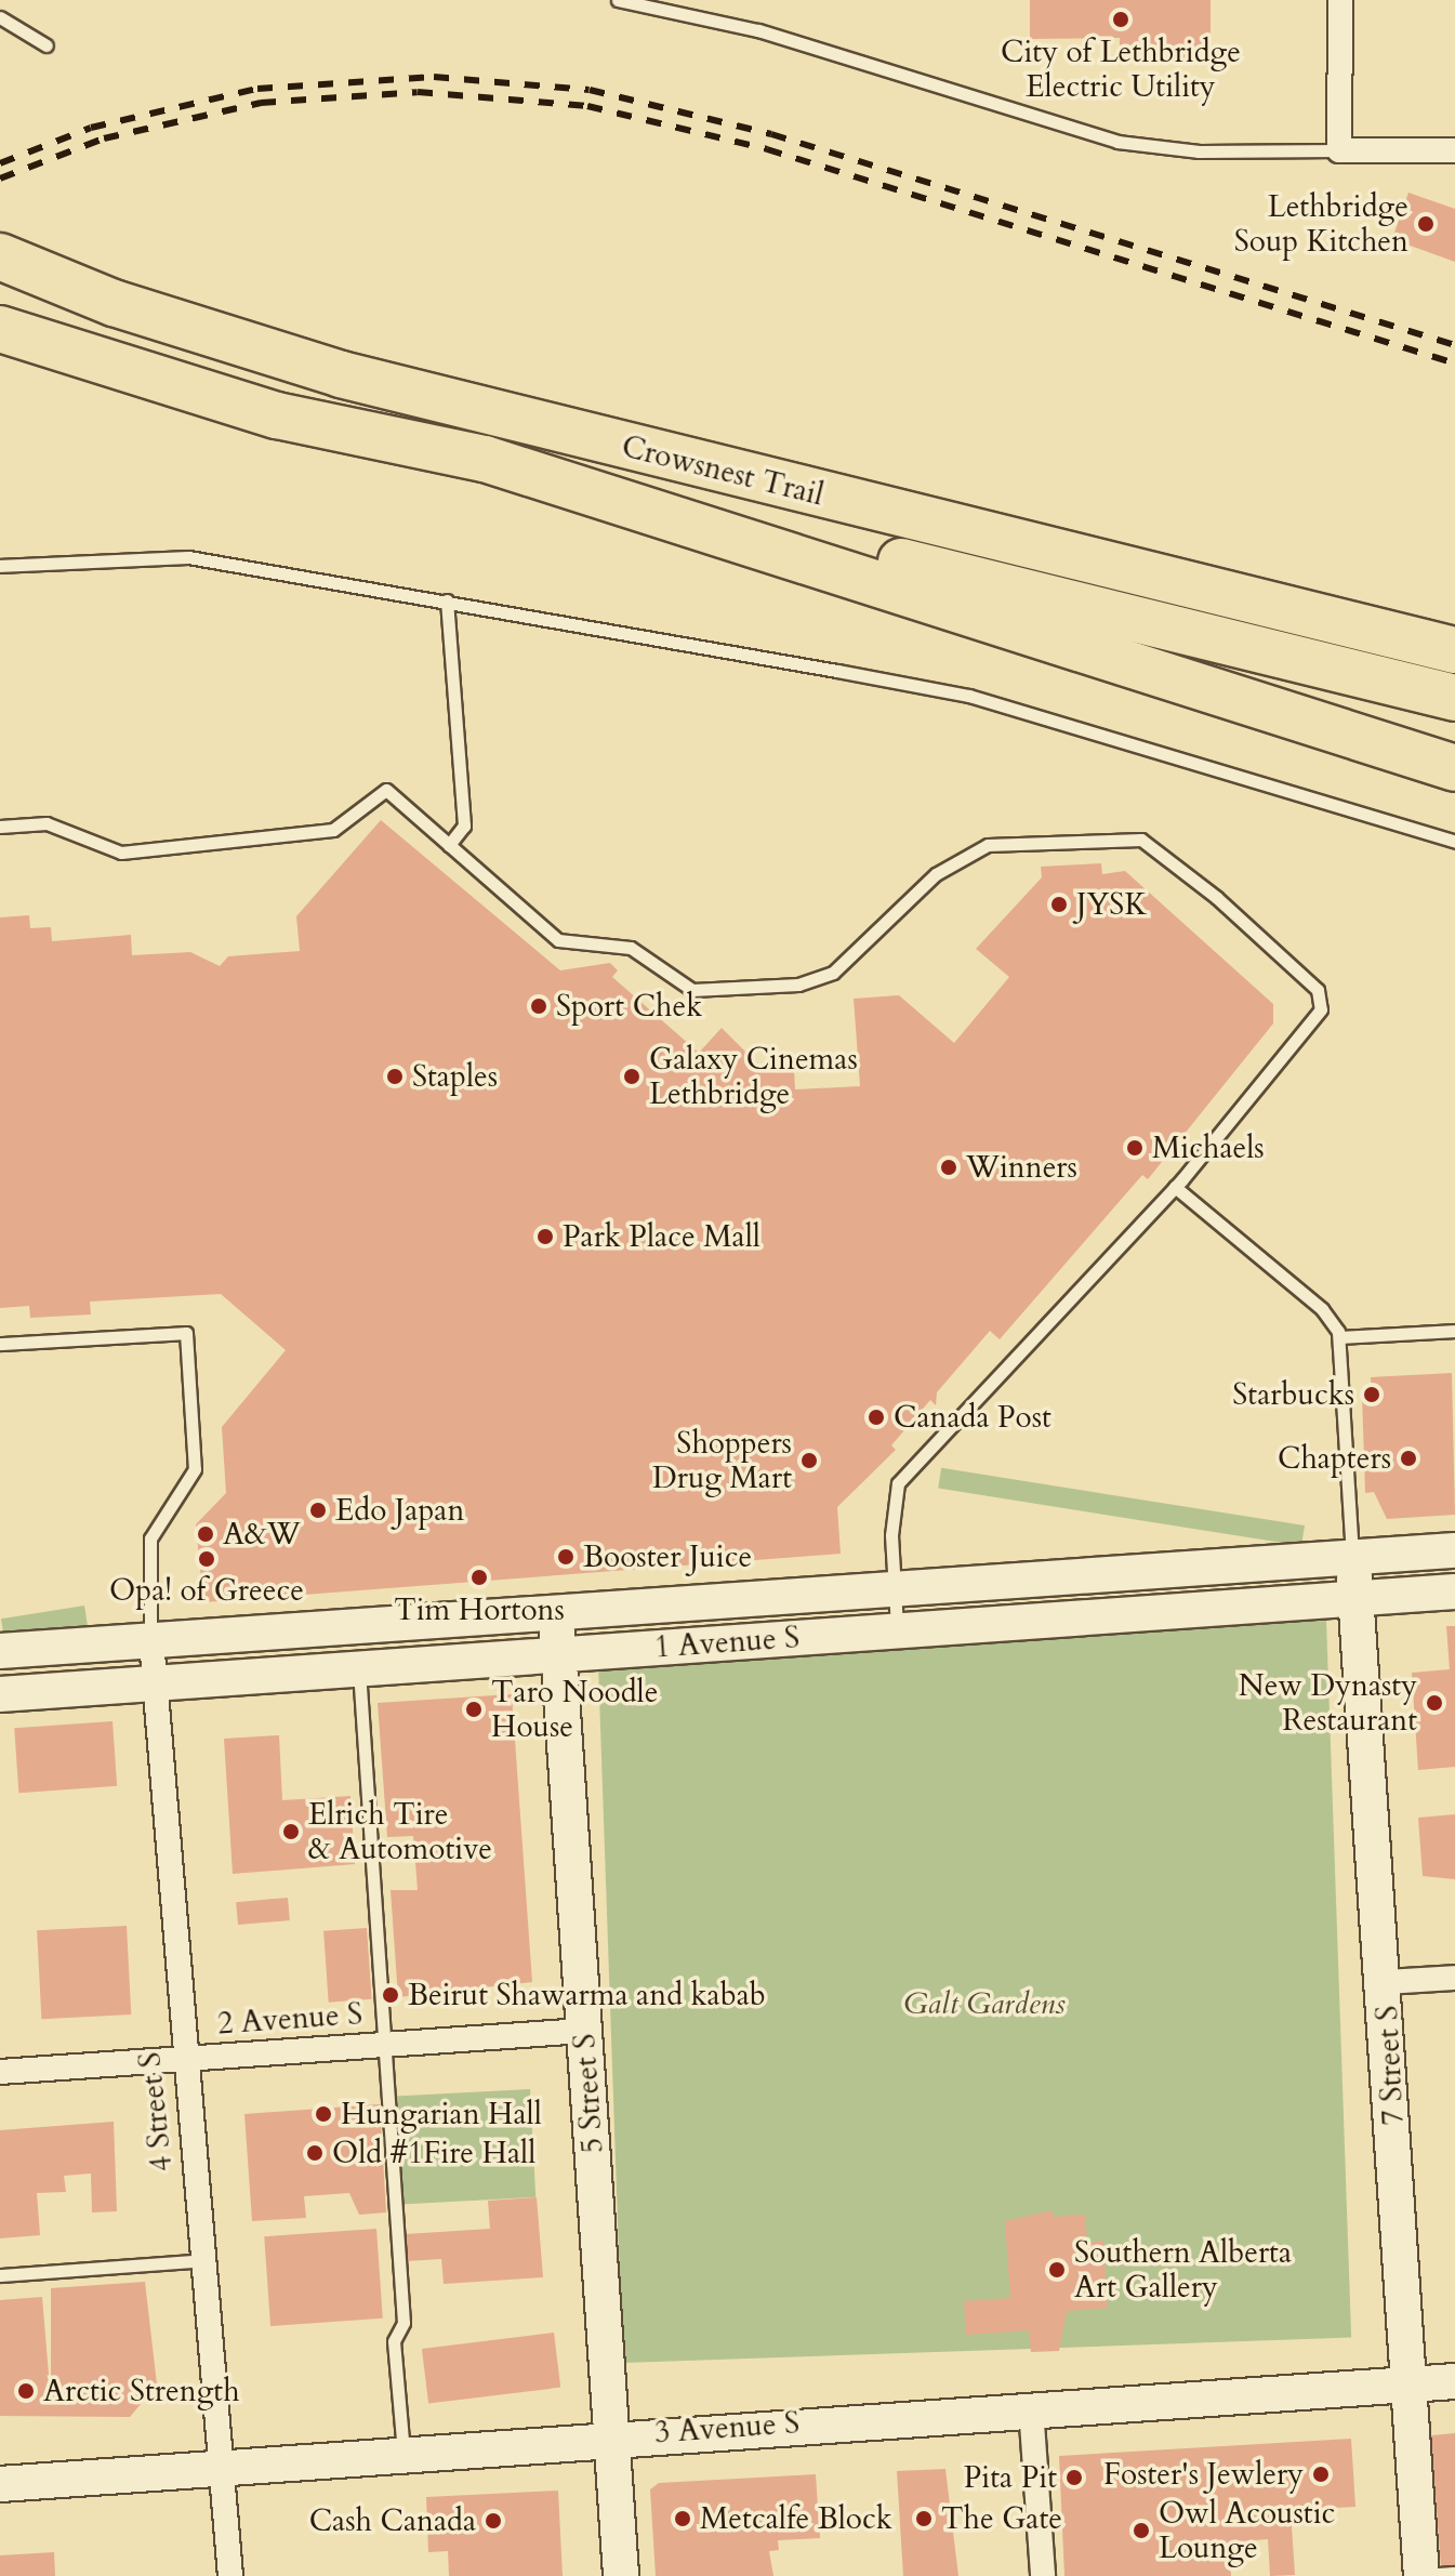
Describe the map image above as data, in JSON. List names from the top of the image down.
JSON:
{
  "streets": {
    "highway": ["Crowsnest Trail"],
    "street": [
      "1 Avenue S",
      "2 Avenue S",
      "7 Street S",
      "5 Street S",
      "4 Street S",
      "3 Avenue S"
    ]
  },
  "crossings": [
    ["1 Avenue S", "7 Street S"],
    ["1 Avenue S", "5 Street S"],
    ["1 Avenue S", "4 Street S"],
    ["2 Avenue S", "5 Street S"],
    ["2 Avenue S", "4 Street S"],
    ["7 Street S", "3 Avenue S"],
    ["5 Street S", "3 Avenue S"],
    ["4 Street S", "3 Avenue S"]
  ],
  "parks": ["Galt Gardens"],
  "places": [
    "City of Lethbridge Electric Utility",
    "Lethbridge Soup Kitchen",
    "JYSK",
    "Sport Chek",
    "Staples",
    "Galaxy Cinemas Lethbridge",
    "Michaels",
    "Winners",
    "Park Place Mall",
    "Starbucks",
    "Canada Post",
    "Chapters",
    "Shoppers Drug Mart",
    "Edo Japan",
    "A&W",
    "Booster Juice",
    "Opa! of Greece",
    "Tim Hortons",
    "New Dynasty Restaurant",
    "Taro Noodle House",
    "Elrich Tire & Automotive",
    "Beirut Shawarma and kabab",
    "Hungarian Hall",
    "Old #1Fire Hall",
    "Southern Alberta Art Gallery",
    "Arctic Strength",
    "Foster's Jewlery",
    "Pita Pit",
    "Metcalfe Block",
    "The Gate",
    "Cash Canada",
    "Owl Acoustic Lounge"
  ]
}
